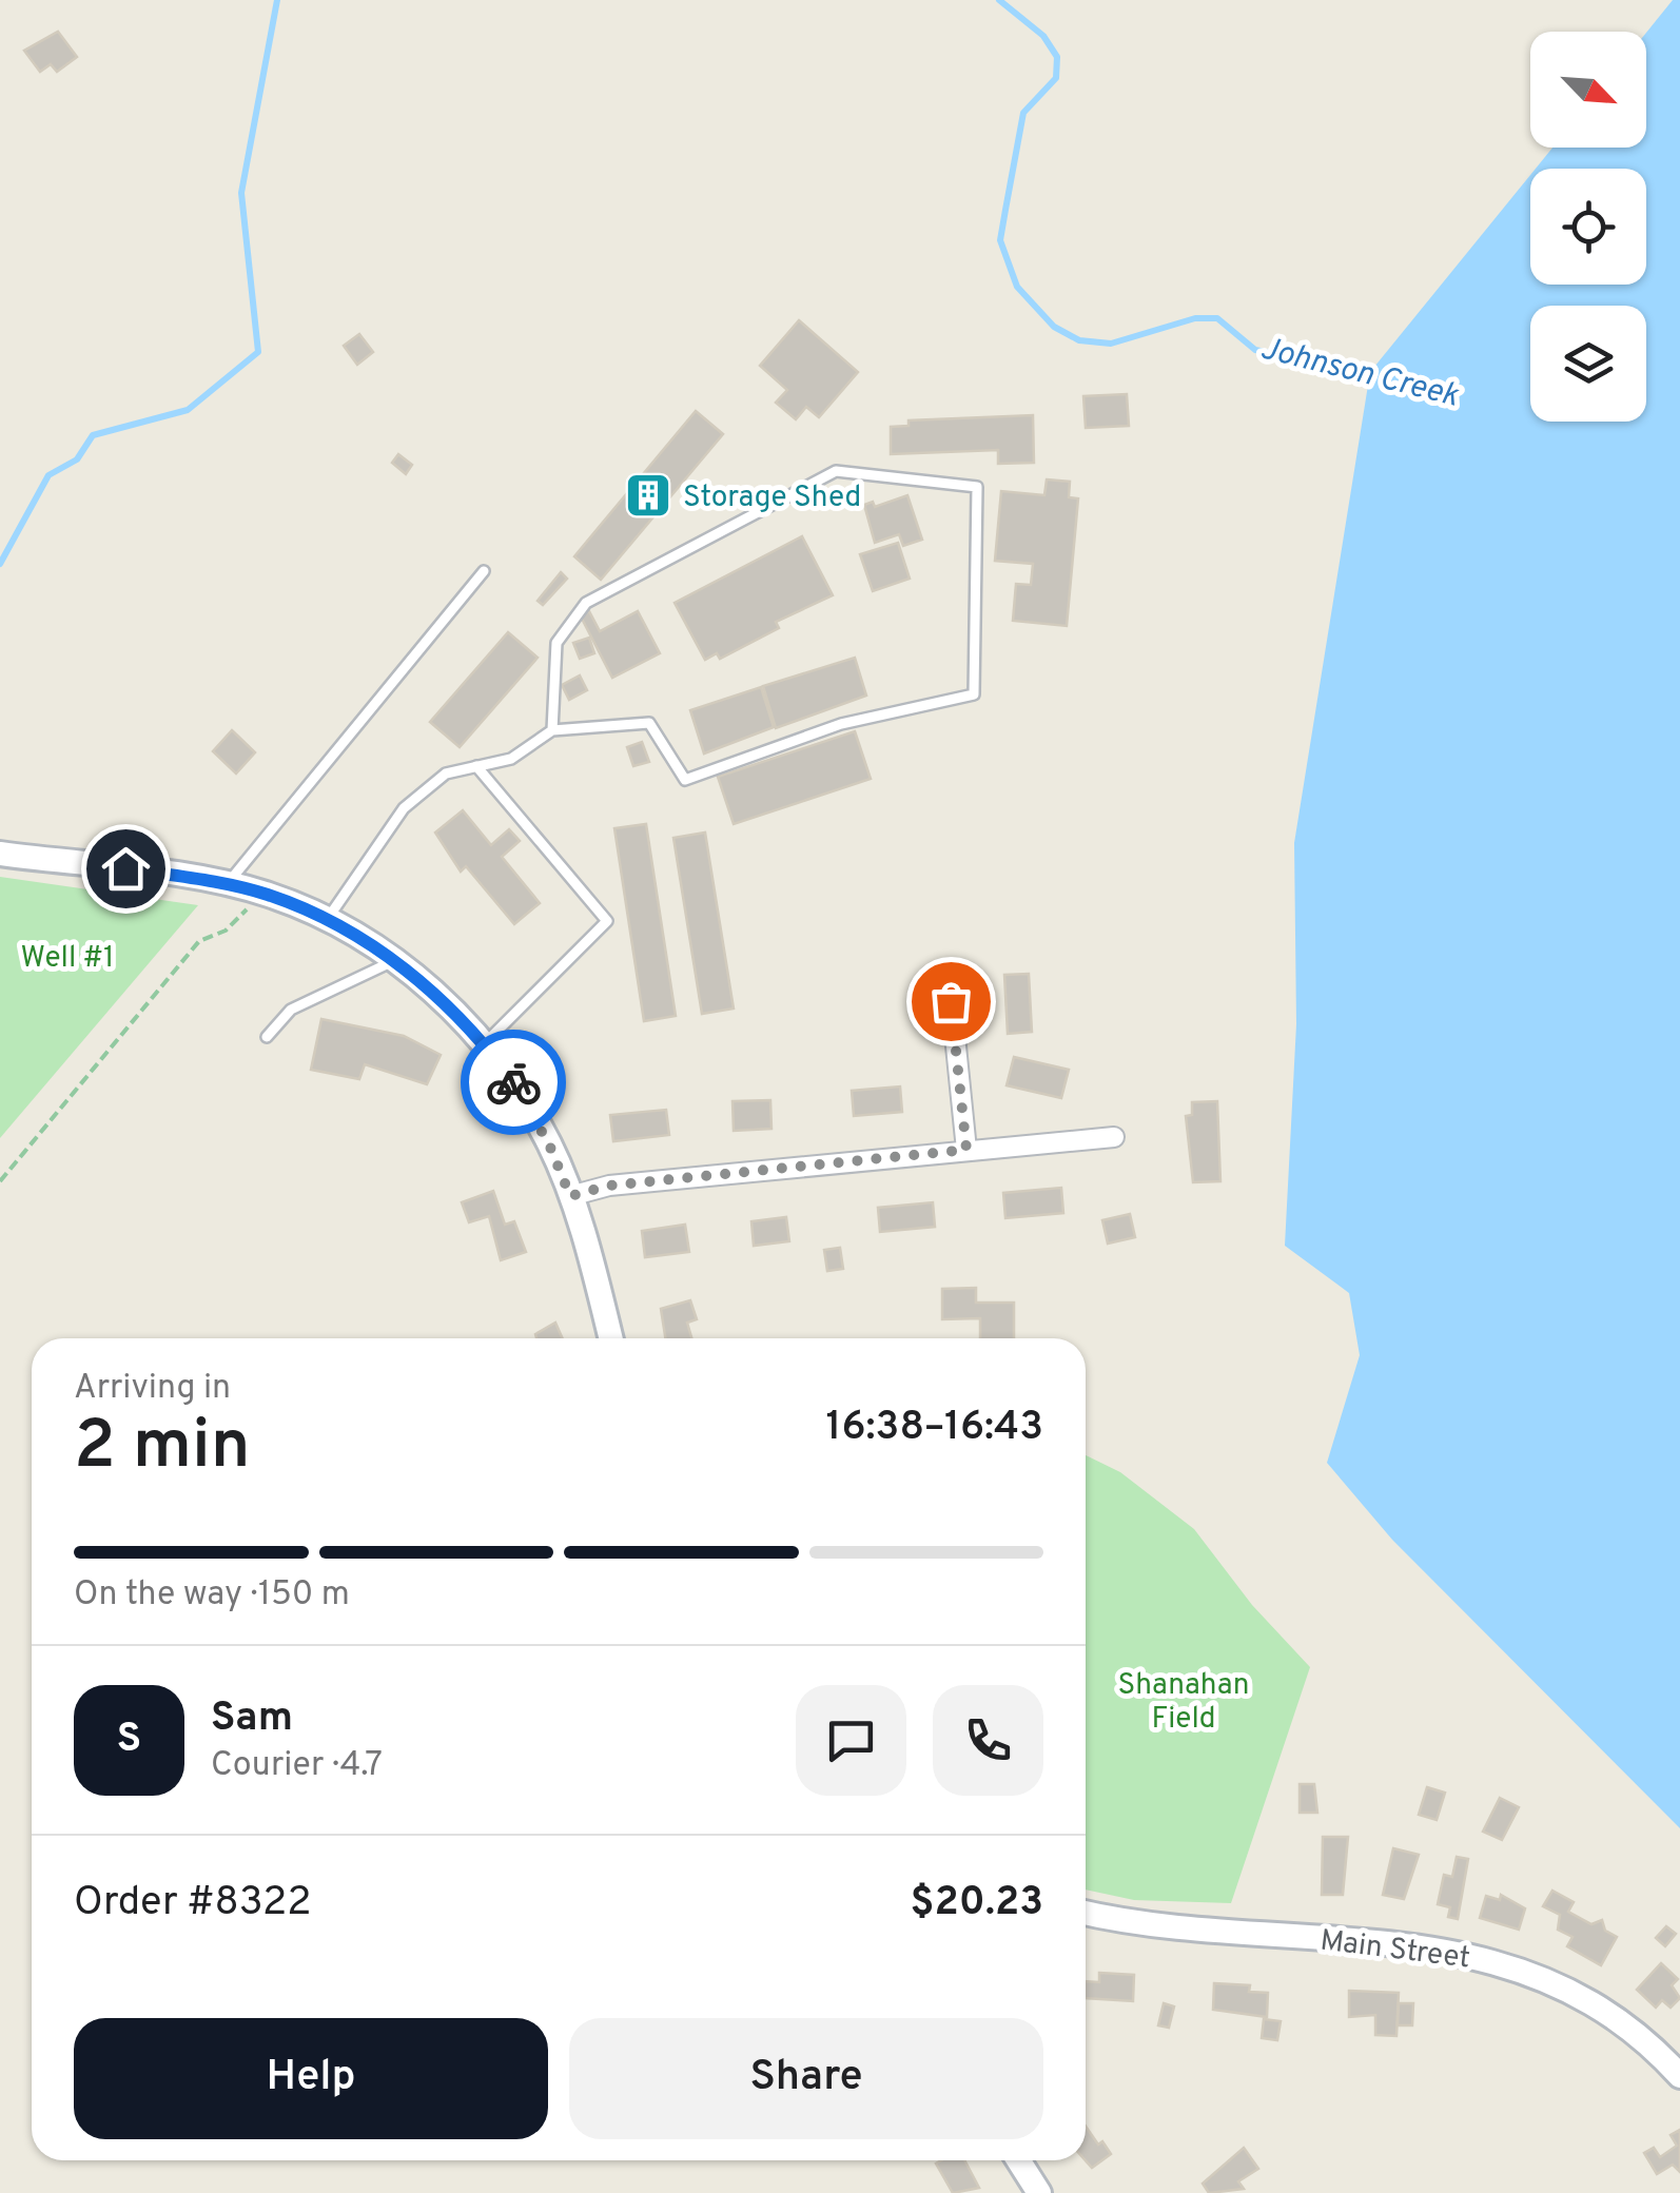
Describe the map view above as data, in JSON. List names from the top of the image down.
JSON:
{
  "streets": {
    "main road": ["Main Street"]
  },
  "water": ["Johnson Creek"],
  "parks": ["Well #1", "Shanahan Field"],
  "places": {
    "building": ["Storage Shed"]
  },
  "north": "bottom right",
  "page": {
    "heading": ["2 min", "Arriving in", "16:38–16:43"],
    "panel": [
      "Sam",
      "Courier · 4.7",
      "Order #8322",
      "$20.23"
    ],
    "bar": "On the way · 150 m",
    "round": "S",
    "buttons": ["Help", "Share"]
  }
}
